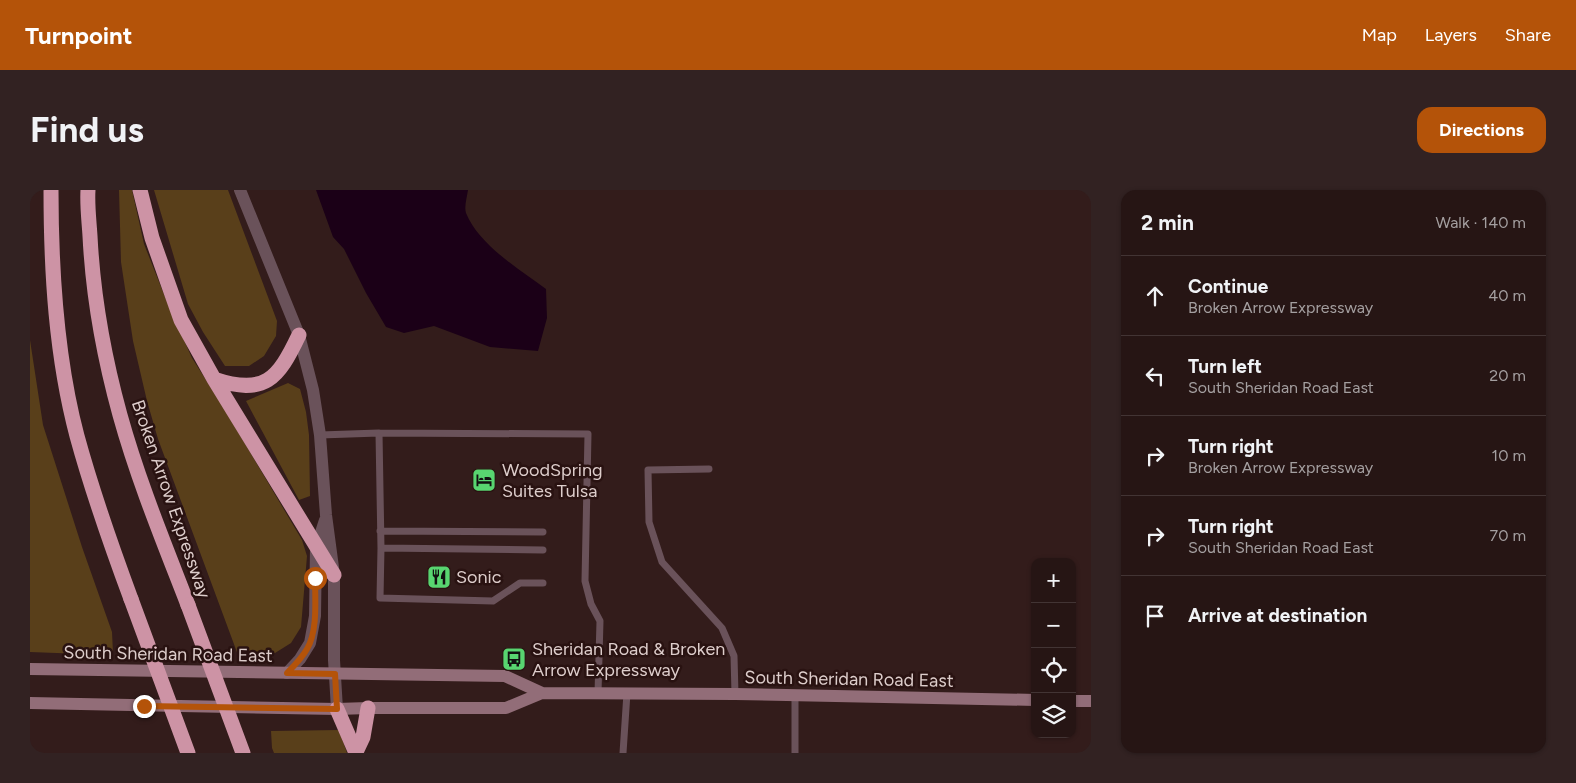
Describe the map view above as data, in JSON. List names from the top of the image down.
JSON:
{
  "streets": {
    "highway": ["Broken Arrow Expressway"],
    "main road": ["South Sheridan Road East"]
  },
  "places": {
    "hotel": ["WoodSpring Suites Tulsa"],
    "restaurant": ["Sonic"],
    "bus stop": ["Sheridan Road & Broken Arrow Expressway"]
  },
  "page": {
    "header": "Turnpoint",
    "nav": ["Map", "Layers", "Share"],
    "buttons": "Directions",
    "title": "Find us",
    "heading": ["2 min", "Walk · 140 m"],
    "list": [
      ["Continue", "Broken Arrow Expressway", "40 m"],
      ["Turn left", "South Sheridan Road East", "20 m"],
      ["Turn right", "Broken Arrow Expressway", "10 m"],
      ["Turn right", "South Sheridan Road East", "70 m"],
      "Arrive at destination"
    ],
    "map_buttons": ["+", "−"]
  }
}
